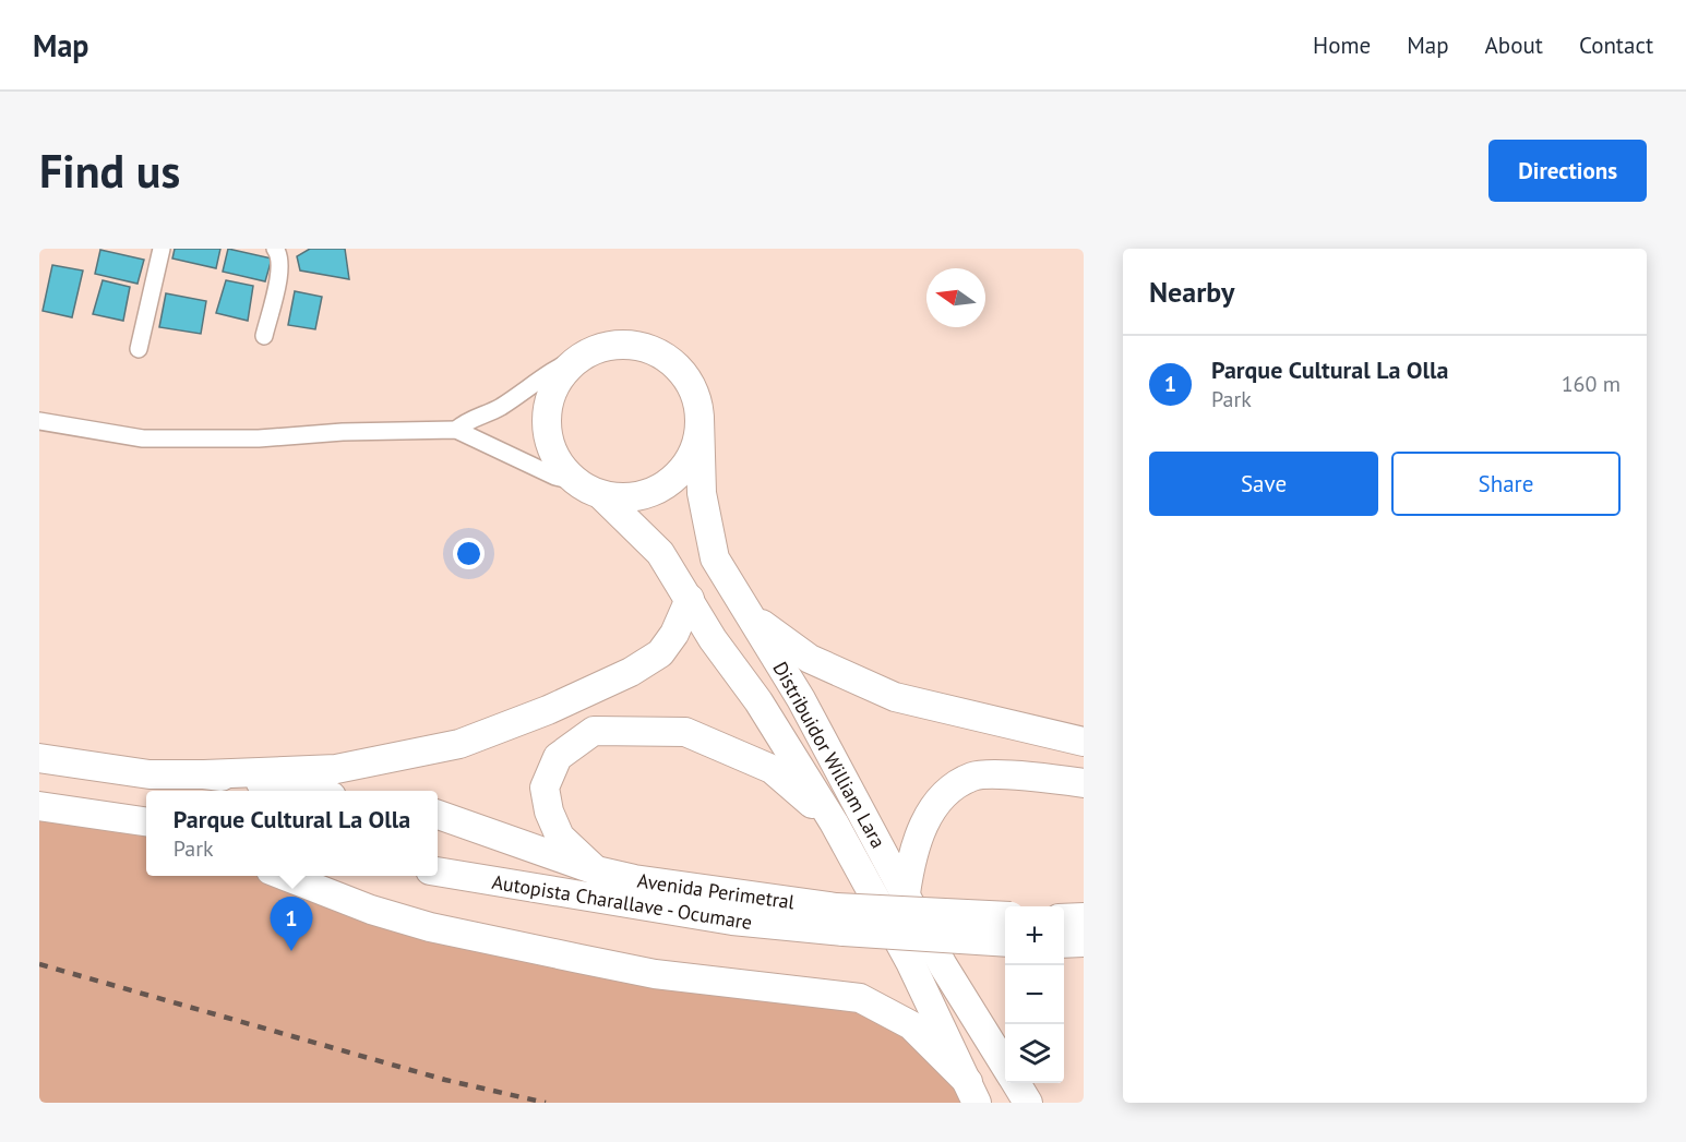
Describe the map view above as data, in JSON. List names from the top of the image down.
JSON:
{
  "streets": {
    "highway": ["Distribuidor William Lara", "Avenida Perimetral", "Autopista Charallave - Ocumare"]
  },
  "crossings": [
    ["Avenida Perimetral", "Autopista Charallave - Ocumare"]
  ],
  "north": "left",
  "page": {
    "header": "Map",
    "nav": [
      "Home",
      "Map",
      "About",
      "Contact"
    ],
    "buttons": [
      "Directions",
      ["Save", "Share"]
    ],
    "title": "Find us",
    "heading": "Nearby",
    "list": [
      {
        "mark": "1",
        "name": "Parque Cultural La Olla",
        "note": "Park",
        "value": "160 m"
      }
    ],
    "popup": ["Parque Cultural La Olla", "Park"],
    "pins": "1",
    "map_buttons": ["+", "−"]
  }
}
